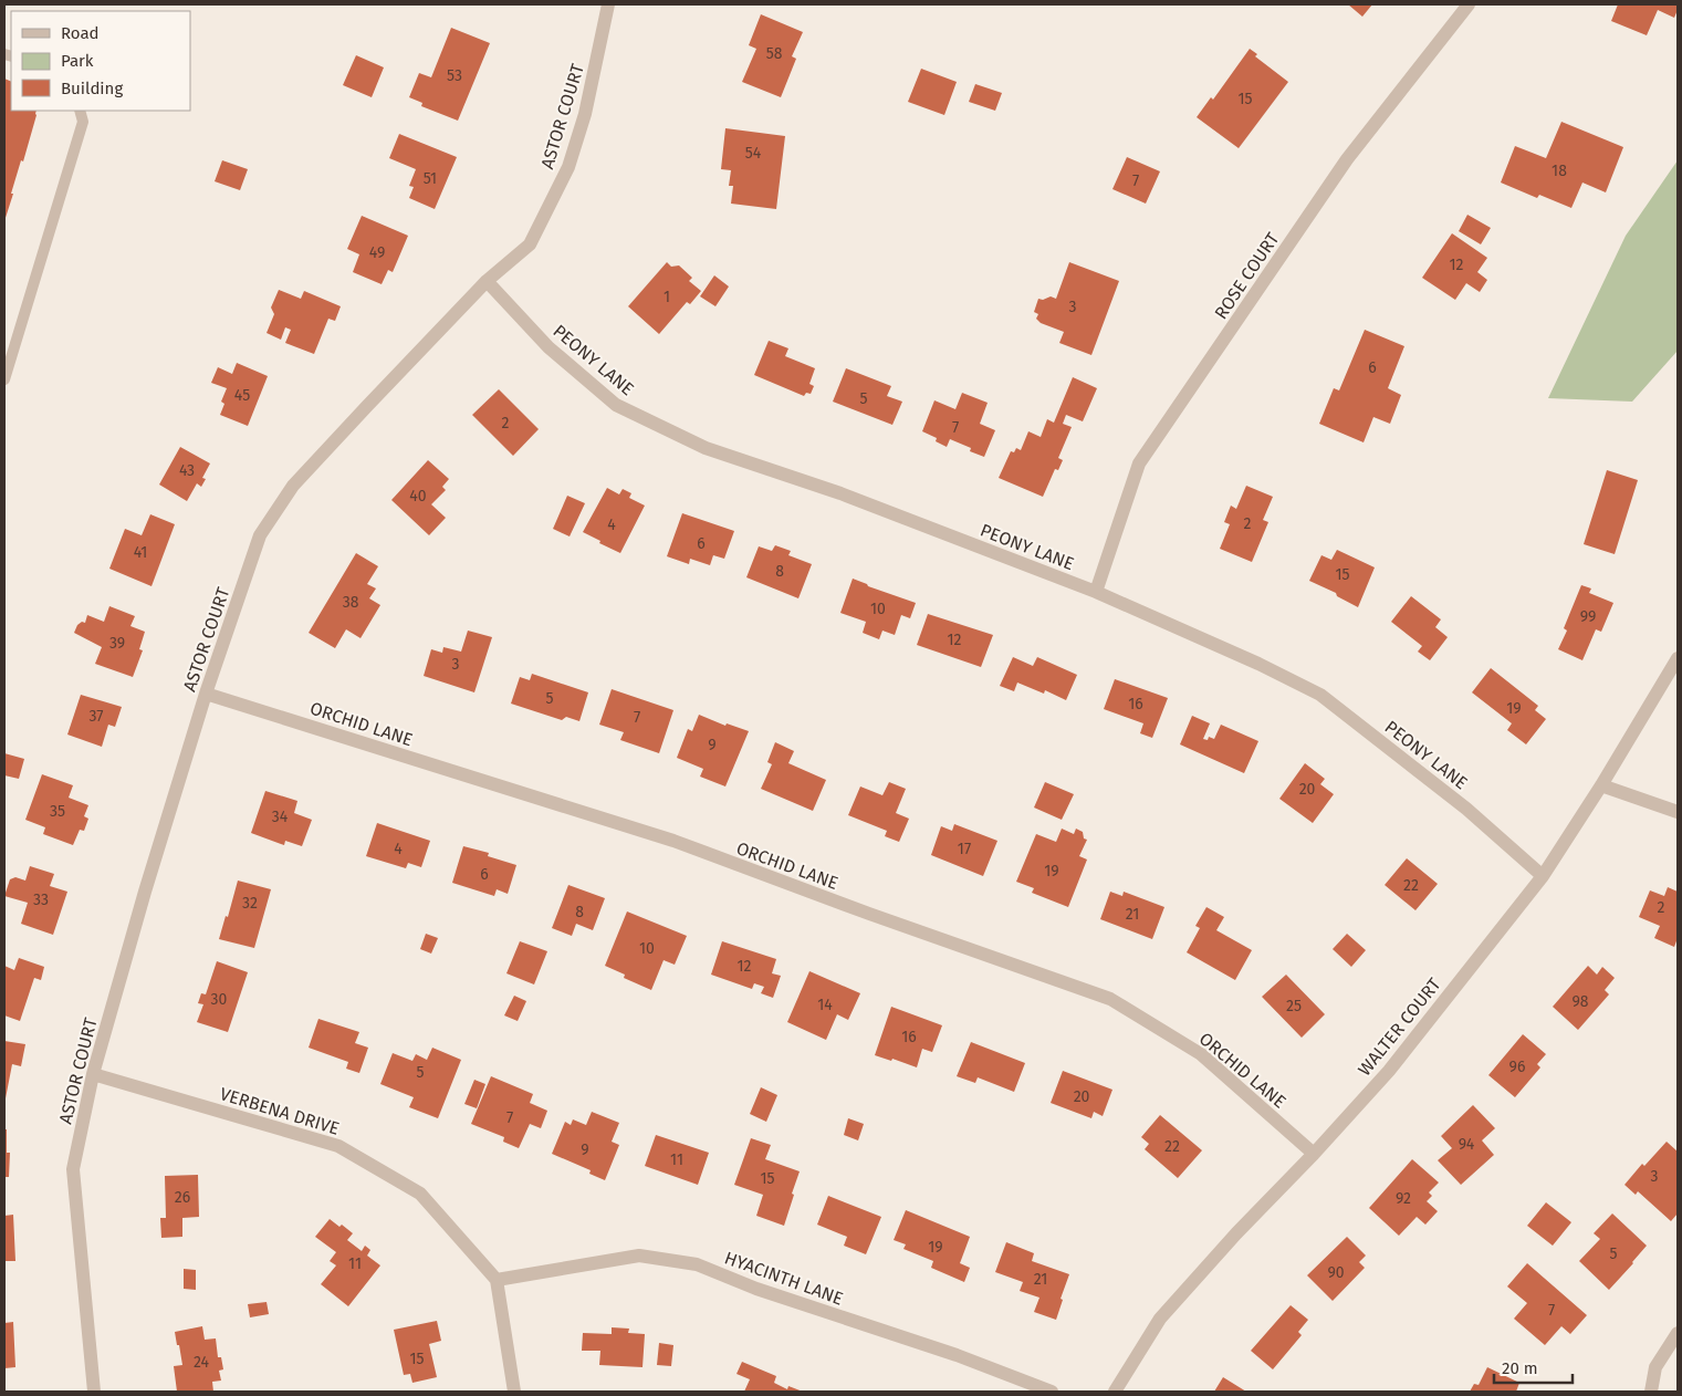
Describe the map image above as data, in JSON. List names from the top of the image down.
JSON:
{
  "streets": {
    "street": [
      "ASTOR COURT",
      "ROSE COURT",
      "PEONY LANE",
      "ORCHID LANE",
      "WALTER COURT",
      "VERBENA DRIVE",
      "HYACINTH LANE"
    ]
  },
  "crossings": [
    ["ASTOR COURT", "PEONY LANE"],
    ["ASTOR COURT", "ORCHID LANE"],
    ["ASTOR COURT", "VERBENA DRIVE"],
    ["ROSE COURT", "PEONY LANE"],
    ["PEONY LANE", "WALTER COURT"],
    ["ORCHID LANE", "WALTER COURT"],
    ["VERBENA DRIVE", "HYACINTH LANE"]
  ],
  "house_numbers": [
    "58",
    "53",
    "15",
    "54",
    "18",
    "51",
    "7",
    "49",
    "12",
    "1",
    "3",
    "6",
    "45",
    "5",
    "2",
    "7",
    "43",
    "40",
    "2",
    "4",
    "6",
    "41",
    "8",
    "15",
    "38",
    "10",
    "99",
    "12",
    "39",
    "3",
    "5",
    "16",
    "19",
    "37",
    "7",
    "9",
    "20",
    "35",
    "34",
    "4",
    "17",
    "19",
    "6",
    "22",
    "33",
    "32",
    "2",
    "8",
    "21",
    "10",
    "12",
    "30",
    "98",
    "14",
    "25",
    "16",
    "96",
    "5",
    "20",
    "7",
    "94",
    "22",
    "9",
    "11",
    "3",
    "15",
    "26",
    "92",
    "19",
    "5",
    "11",
    "90",
    "21",
    "7",
    "15",
    "24"
  ],
  "legend": ["Road", "Park", "Building"],
  "scale_bar": "20 m"
}
